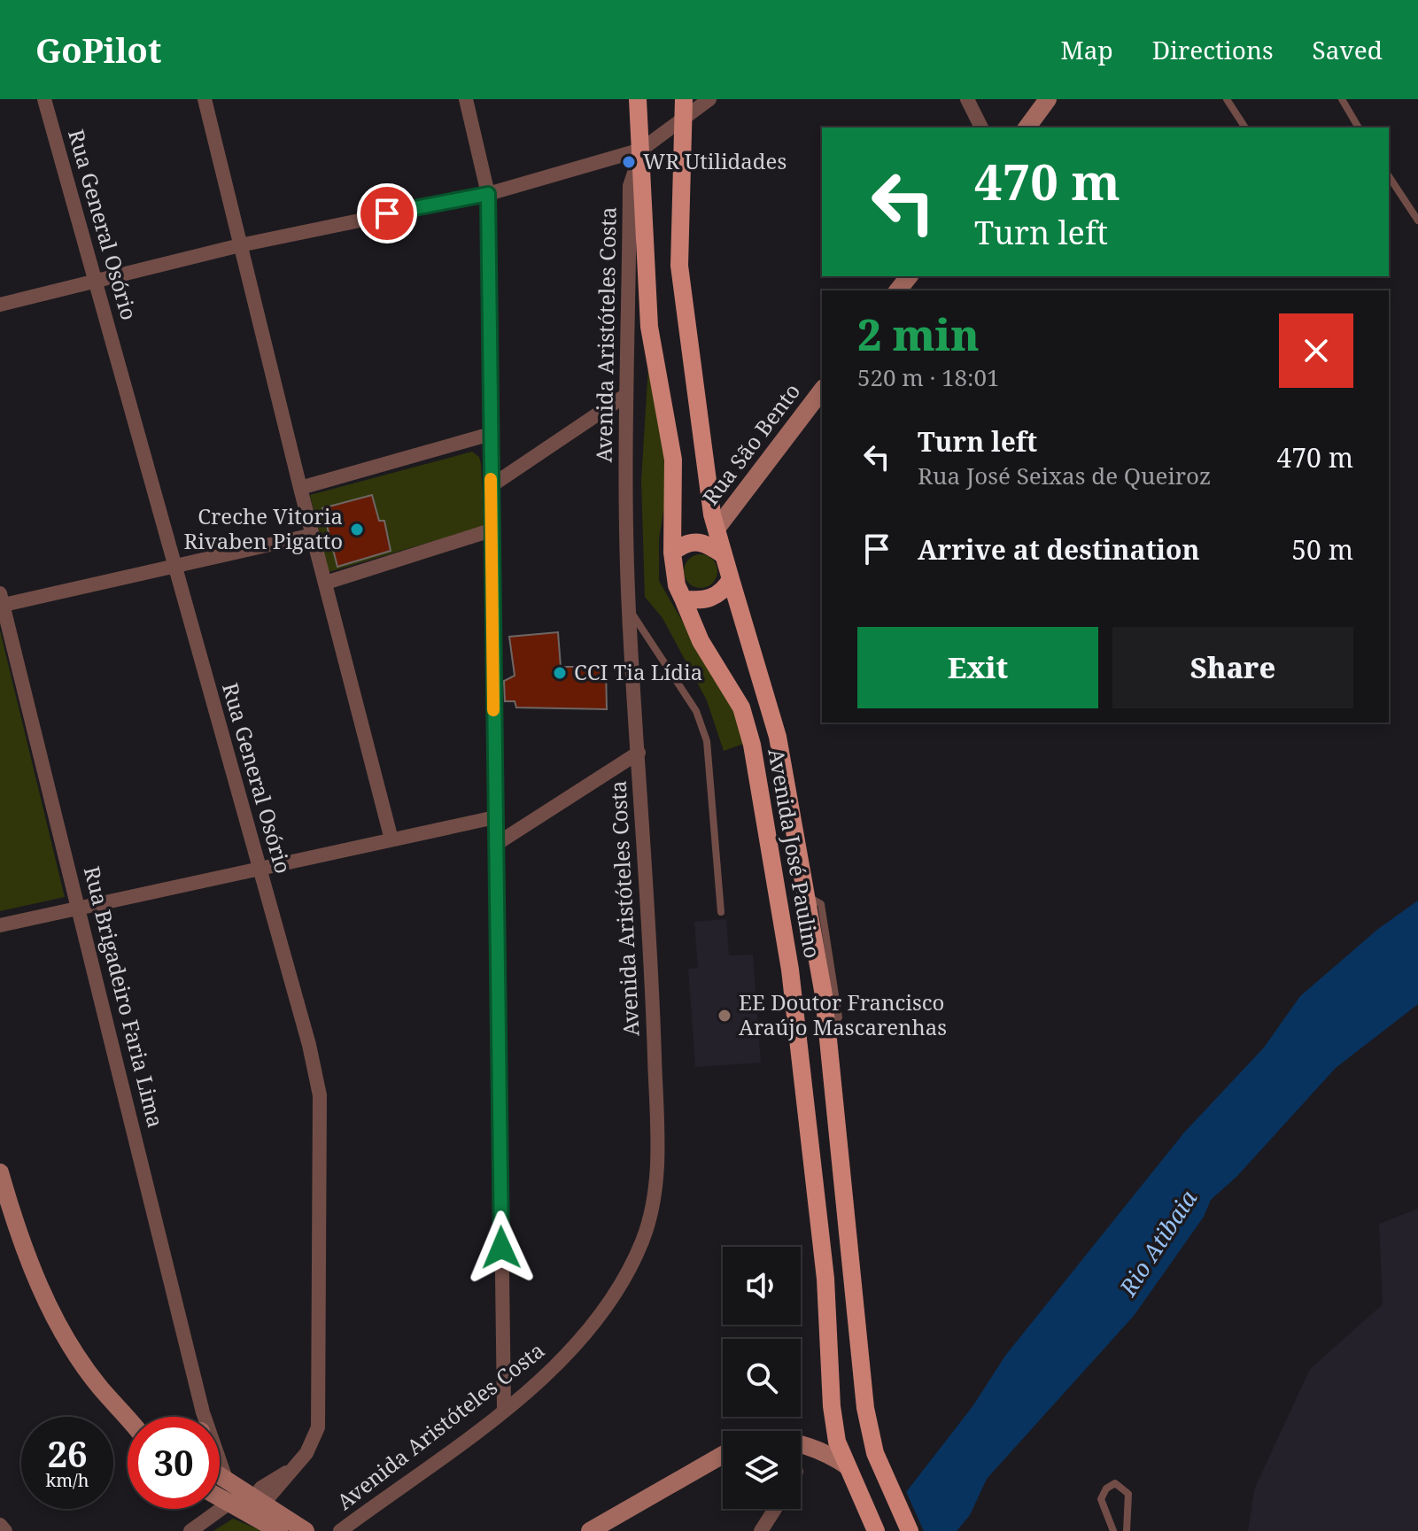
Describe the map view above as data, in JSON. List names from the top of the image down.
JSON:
{
  "streets": {
    "main road": ["Avenida José Paulino"],
    "street": [
      "Rua General Osório",
      "Avenida Aristóteles Costa",
      "Rua São Bento",
      "Rua Brigadeiro Faria Lima"
    ]
  },
  "water": ["Rio Atibaia"],
  "places": [
    "WR Utilidades",
    "Creche Vitoria Rivaben Pigatto",
    "CCI Tia Lídia",
    "EE Doutor Francisco Araújo Mascarenhas"
  ],
  "page": {
    "header": "GoPilot",
    "nav": ["Map", "Directions", "Saved"],
    "turn": ["470 m", "Turn left"],
    "heading": ["2 min", "520 m · 18:01"],
    "list": [
      {
        "name": "Turn left",
        "note": "Rua José Seixas de Queiroz",
        "value": "470 m"
      },
      {
        "name": "Arrive at destination",
        "value": "50 m"
      }
    ],
    "buttons": ["Exit", "Share"],
    "speed": "26 km/h",
    "limit": "30"
  }
}
